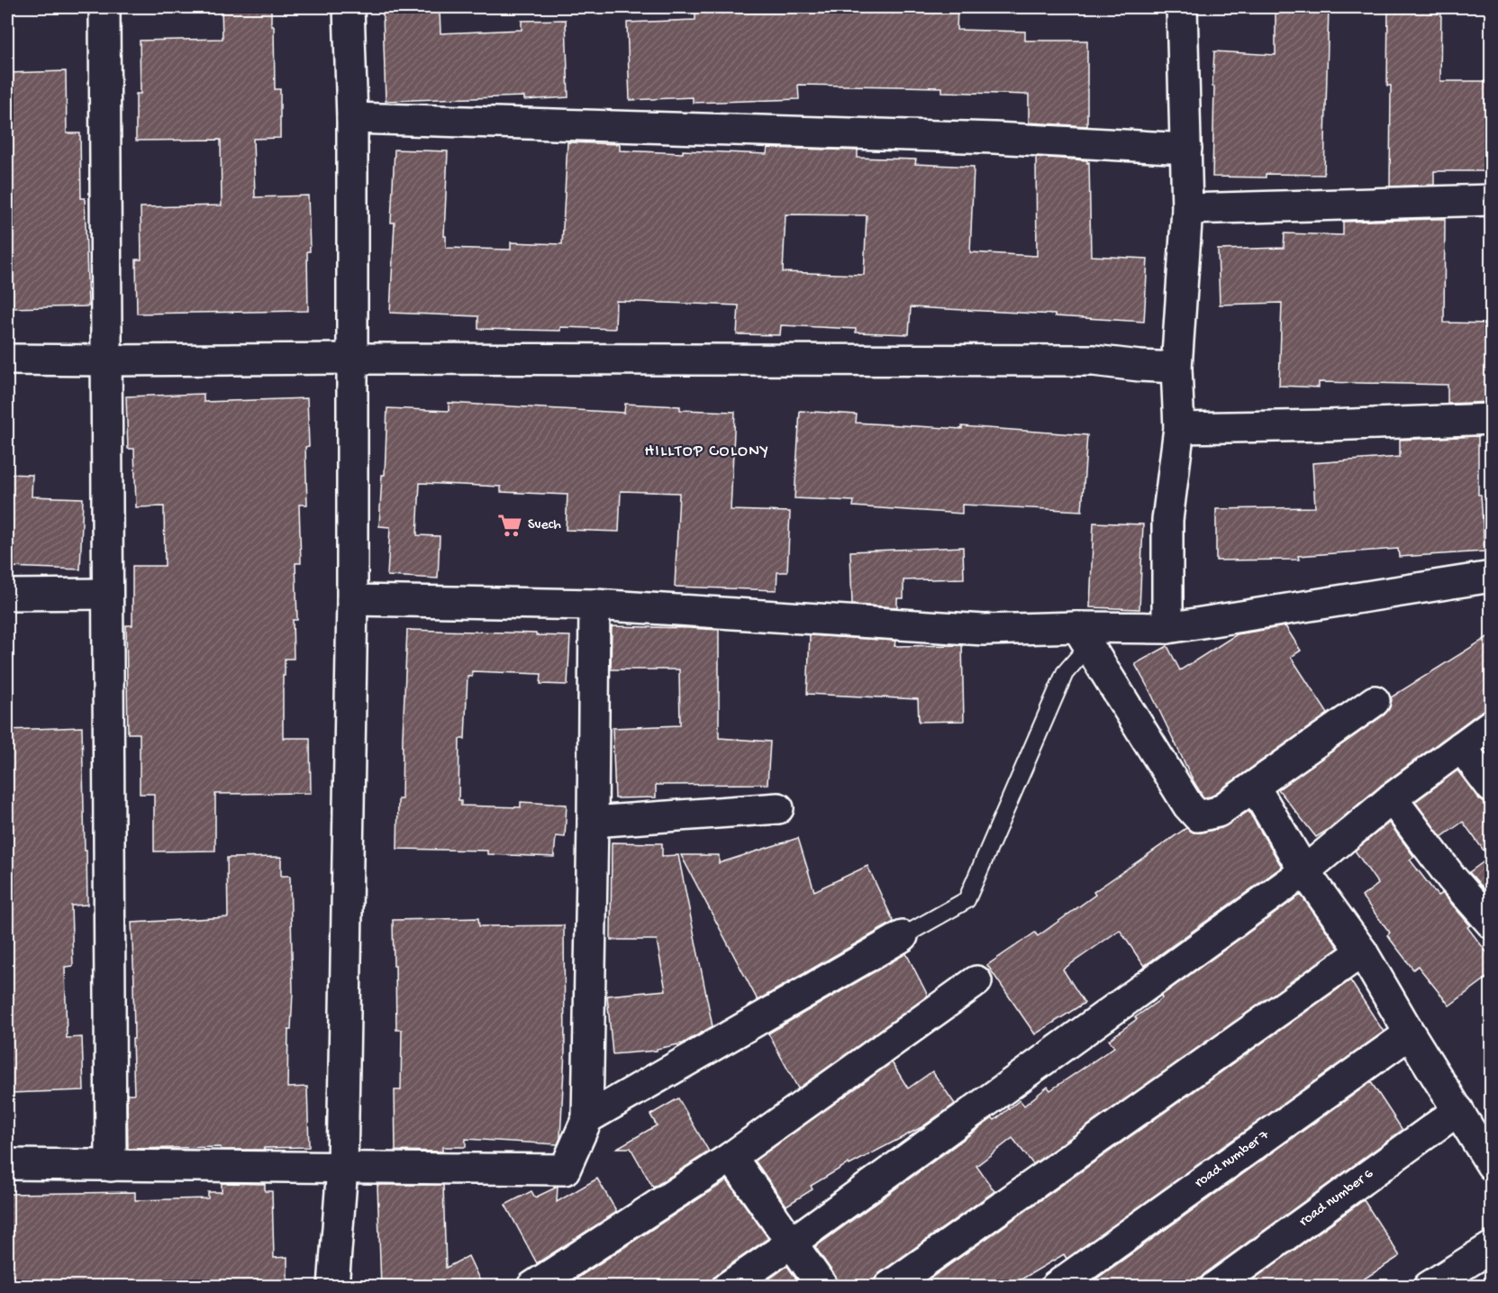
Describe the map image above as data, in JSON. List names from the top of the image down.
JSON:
{
  "streets": {
    "street": ["road number 7", "road number 6"]
  },
  "districts": ["HILLTOP COLONY"],
  "places": {
    "supermarket": ["Svech"]
  }
}
